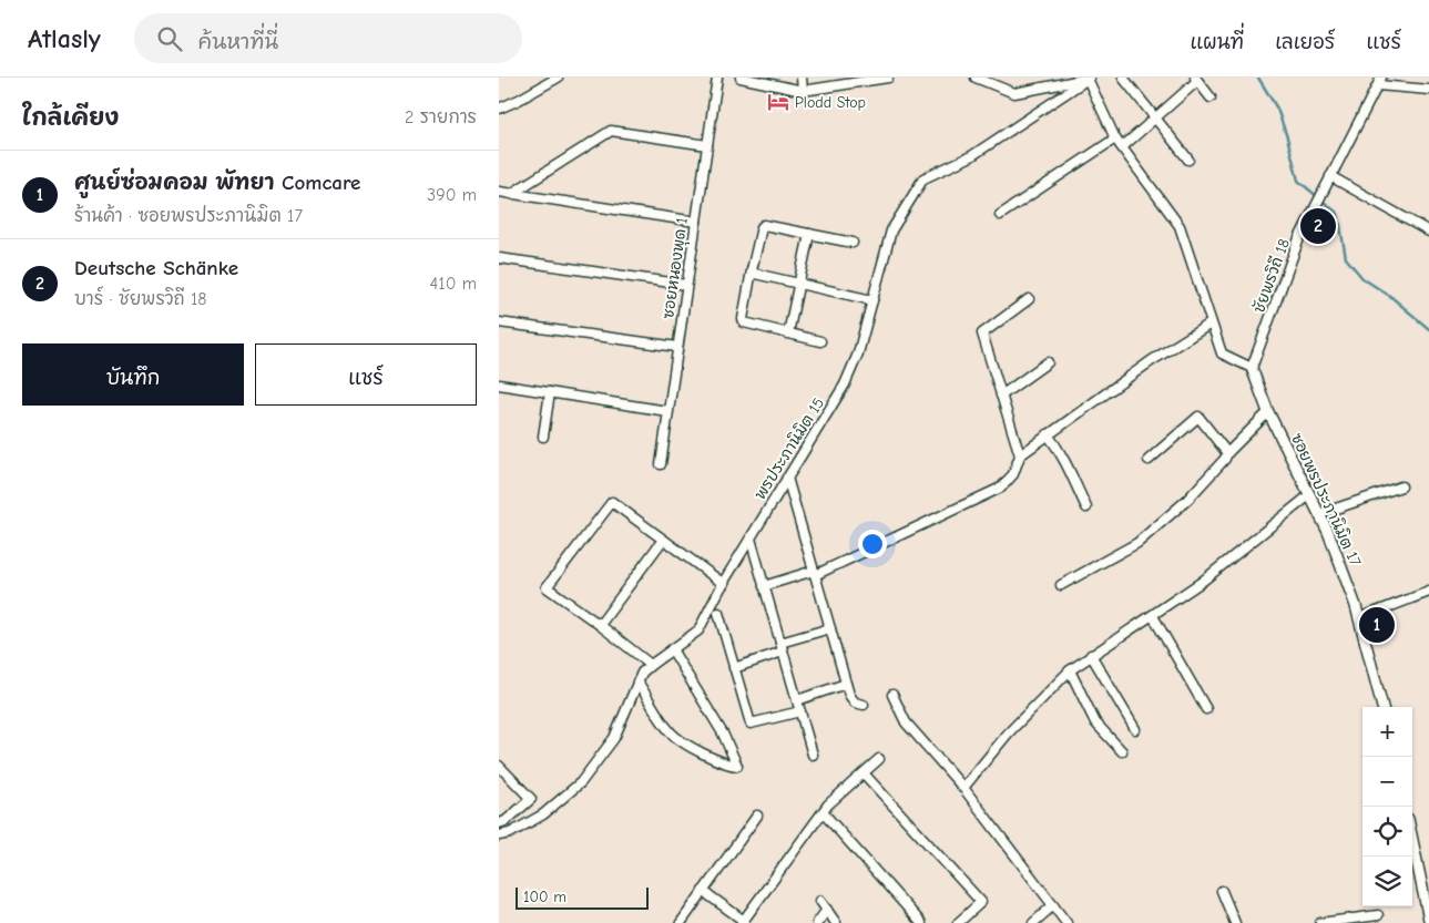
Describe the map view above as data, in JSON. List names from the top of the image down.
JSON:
{
  "streets": {
    "street": [
      "ซอยหนองพุด 1",
      "ชัยพรวิถี 18",
      "พรประภานิมิต 15",
      "ซอยพรประภานิมิต 17"
    ]
  },
  "crossings": [
    ["ชัยพรวิถี 18", "ซอยพรประภานิมิต 17"]
  ],
  "places": {
    "hotel": ["Plodd Stop"]
  },
  "scale_bar": "100 m",
  "page": {
    "header": "Atlasly",
    "search": "ค้นหาที่นี่",
    "nav": ["แผนที่", "เลเยอร์", "แชร์"],
    "heading": ["ใกล้เคียง", "2 รายการ"],
    "list": [
      {
        "mark": "1",
        "name": "ศูนย์ซ่อมคอม พัทยา Comcare",
        "note": "ร้านค้า · ซอยพรประภานิมิต 17",
        "value": "390 m"
      },
      {
        "mark": "2",
        "name": "Deutsche Schänke",
        "note": "บาร์ · ชัยพรวิถี 18",
        "value": "410 m"
      }
    ],
    "pins": ["2", "1"],
    "buttons": ["บันทึก", "แชร์"],
    "map_buttons": ["+", "−"],
    "scale": "100 m"
  }
}
